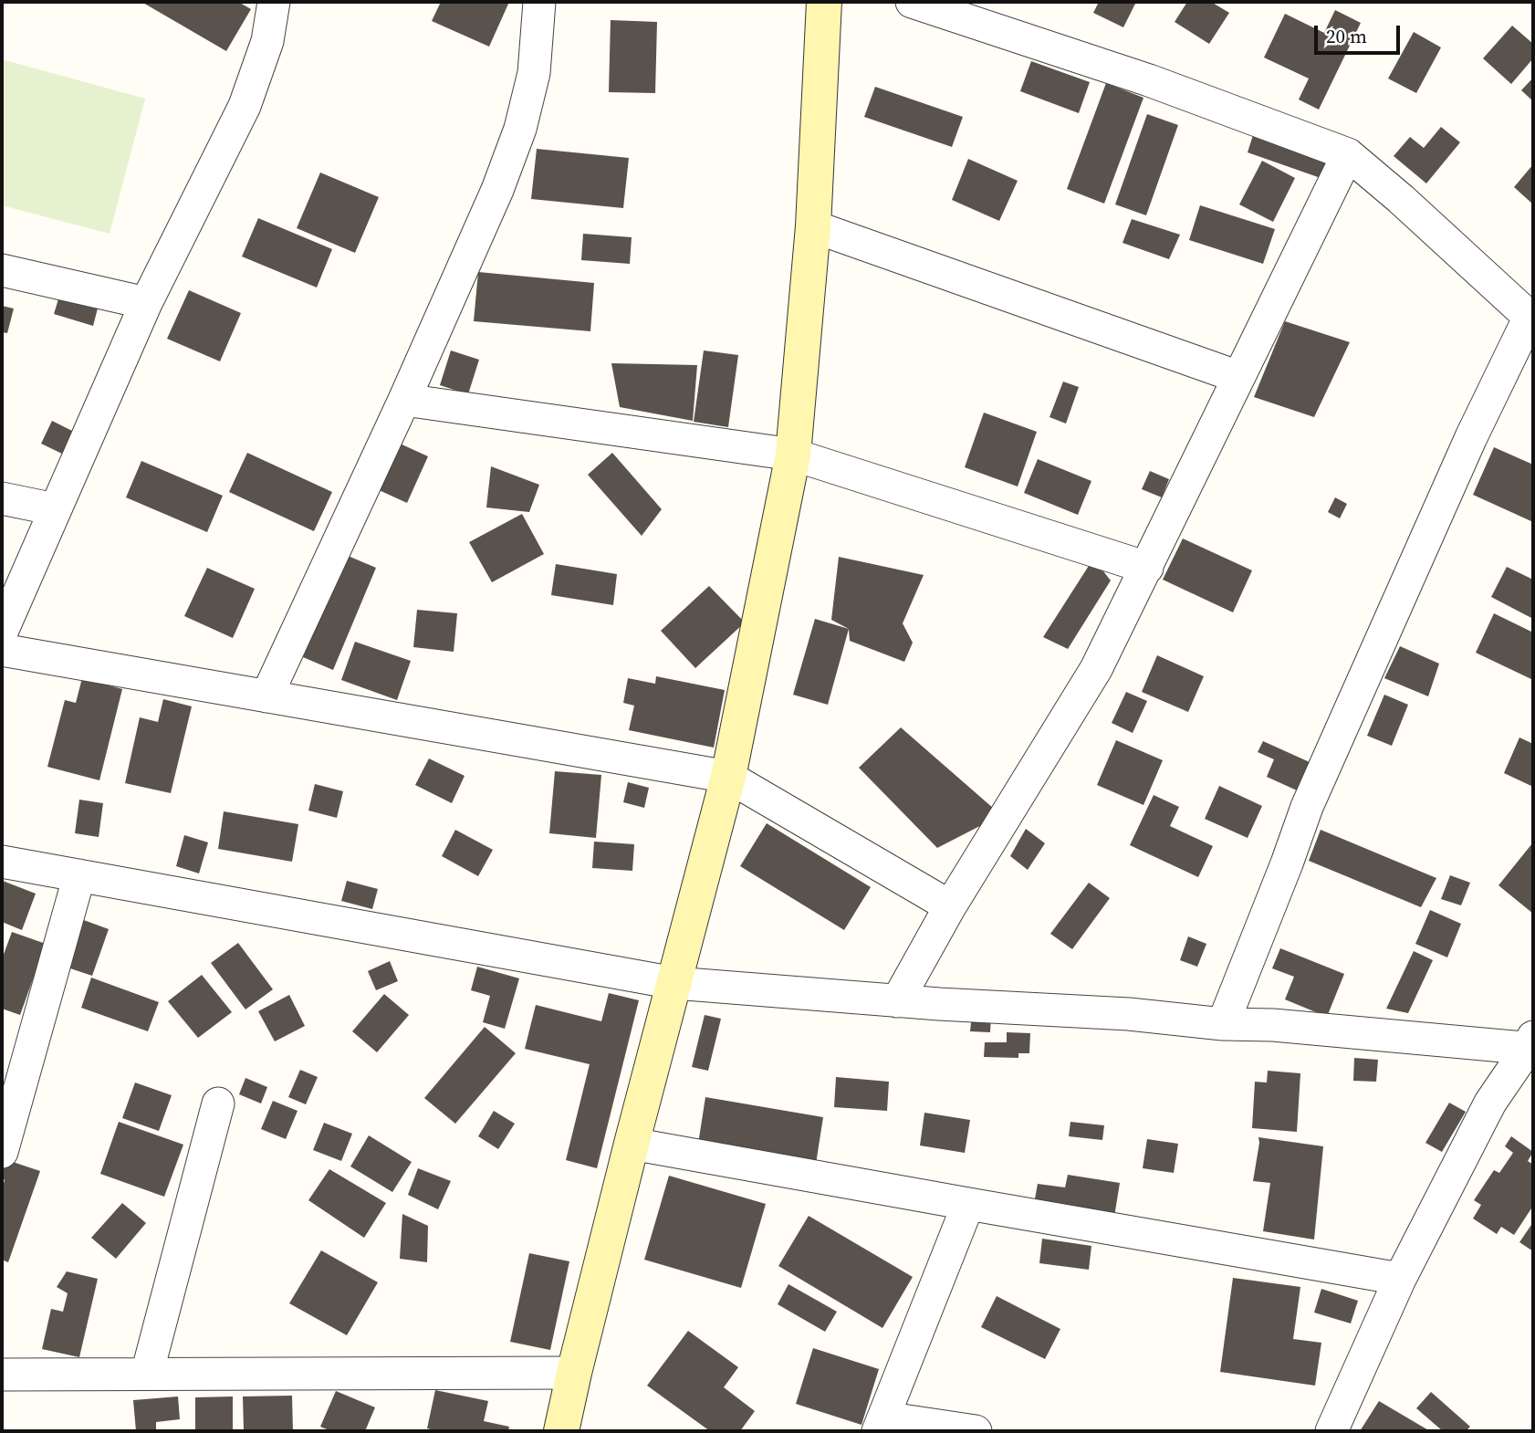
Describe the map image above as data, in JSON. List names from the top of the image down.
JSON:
{
  "scale_bar": "20 m"
}
